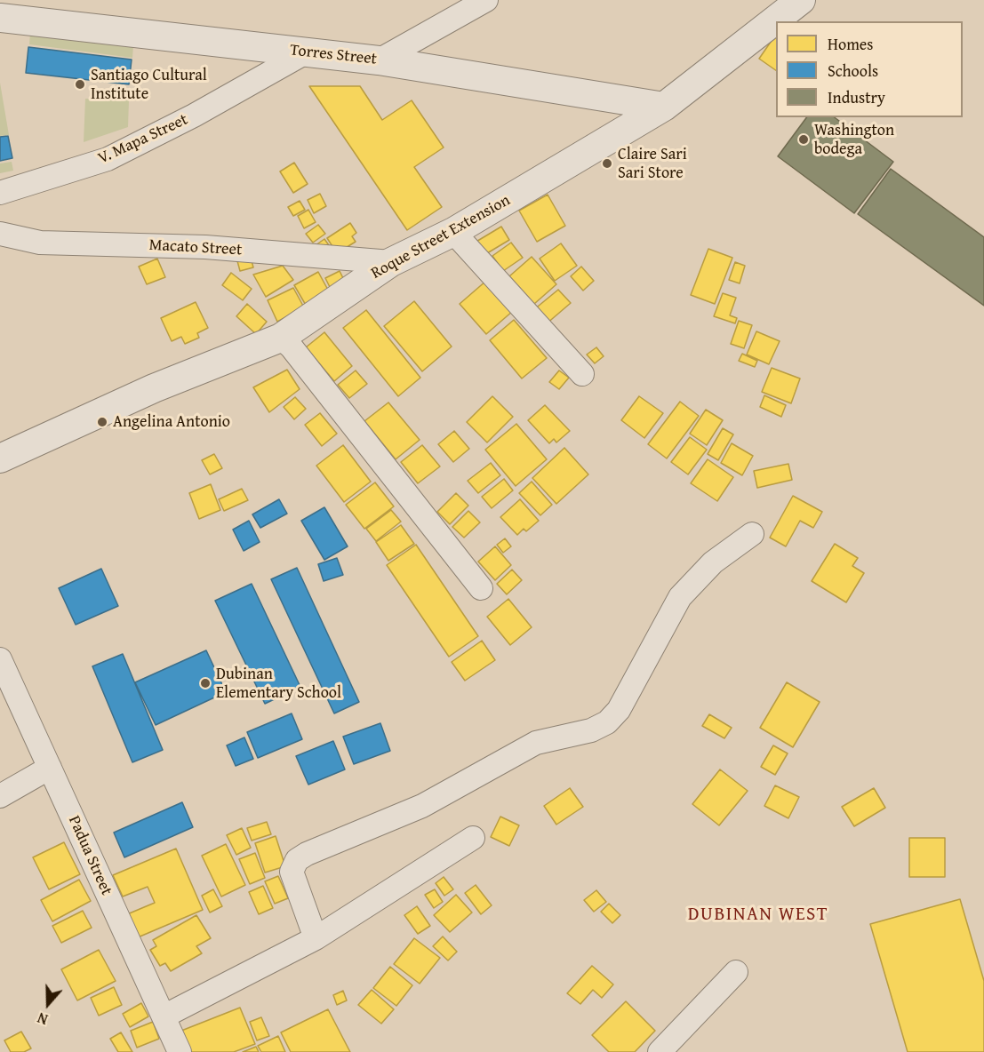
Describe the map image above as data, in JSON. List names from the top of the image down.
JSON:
{
  "streets": {
    "street": [
      "Torres Street",
      "V. Mapa Street",
      "Roque Street Extension",
      "Macato Street",
      "Padua Street"
    ]
  },
  "crossings": [
    ["Torres Street", "V. Mapa Street"],
    ["Torres Street", "Roque Street Extension"],
    ["Roque Street Extension", "Macato Street"]
  ],
  "districts": ["DUBINAN WEST"],
  "places": [
    "Santiago Cultural Institute",
    "Washington bodega",
    "Claire Sari Sari Store",
    "Angelina Antonio",
    "Dubinan Elementary School"
  ],
  "legend": ["Homes", "Schools", "Industry"],
  "north": "bottom"
}
